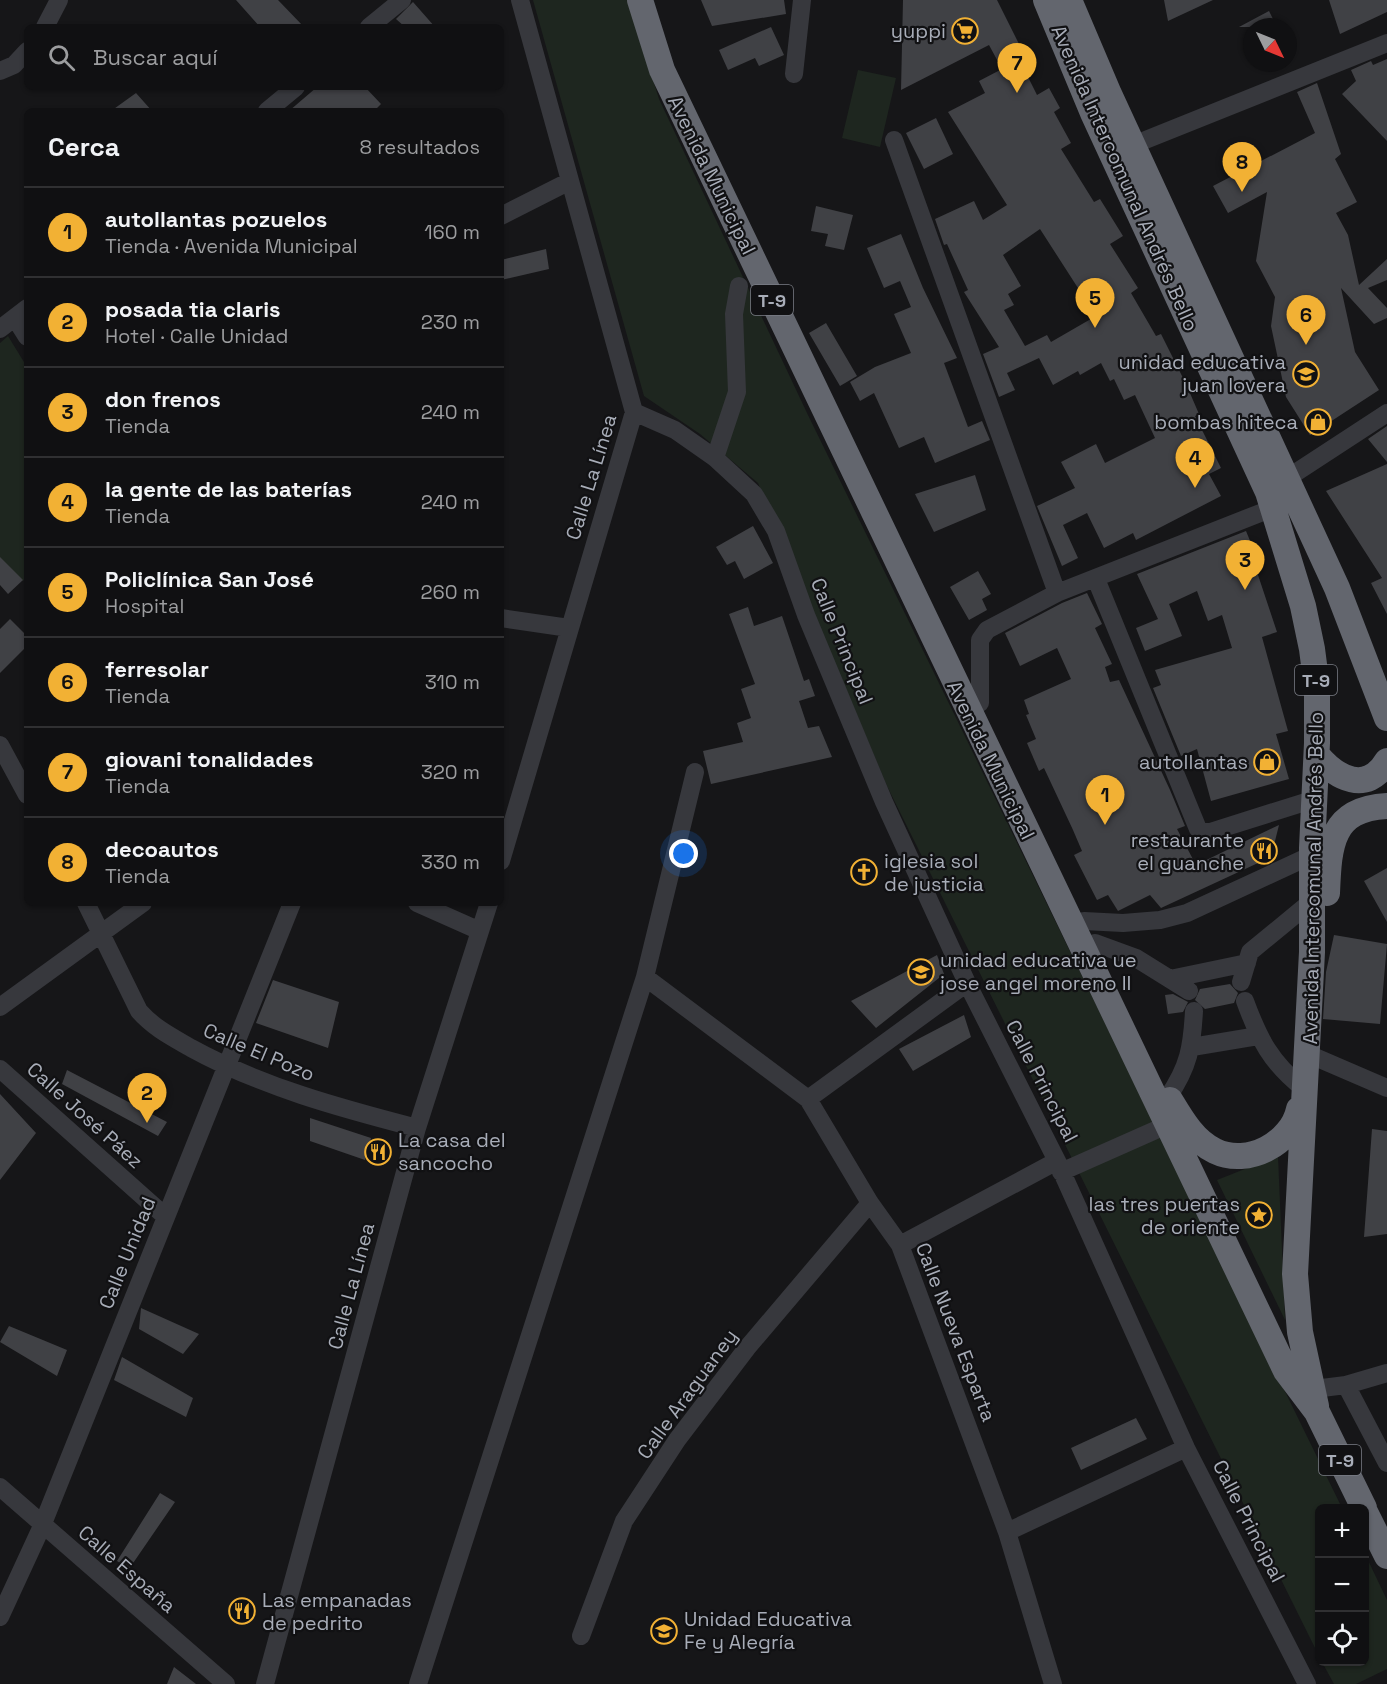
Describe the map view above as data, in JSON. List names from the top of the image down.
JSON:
{
  "streets": {
    "highway": ["Avenida Municipal", "Avenida Intercomunal Andrés Bello", "T-9"],
    "street": [
      "Calle La Línea",
      "Calle Principal",
      "Calle El Pozo",
      "Calle José Páez",
      "Calle Unidad",
      "Calle Nueva Esparta",
      "Calle Araguaney",
      "Calle España"
    ]
  },
  "crossings": [
    ["Avenida Municipal", "Avenida Intercomunal Andrés Bello"],
    ["Avenida Intercomunal Andrés Bello", "T-9"],
    ["Calle La Línea", "Calle Principal"],
    ["Calle La Línea", "Calle El Pozo"],
    ["Calle El Pozo", "Calle Unidad"],
    ["Calle José Páez", "Calle Unidad"],
    ["Calle Unidad", "Calle España"],
    ["Calle Nueva Esparta", "Calle Araguaney"]
  ],
  "places": {
    "supermarket": ["yuppi"],
    "school or university": ["unidad educativa juan lovera", "unidad educativa ue jose angel moreno II", "Unidad Educativa Fe y Alegría"],
    "shop": ["bombas hiteca", "autollantas"],
    "restaurant": ["restaurante el guanche", "La casa del sancocho", "Las empanadas de pedrito"],
    "church": ["iglesia sol de justicia"],
    "place": ["las tres puertas de oriente"]
  },
  "north": "bottom right",
  "page": {
    "search": "Buscar aquí",
    "pins": [
      "7",
      "8",
      "5",
      "6",
      "4",
      "3",
      "1",
      "2"
    ],
    "heading": ["Cerca", "8 resultados"],
    "list": [
      {
        "mark": "1",
        "name": "autollantas pozuelos",
        "note": "Tienda · Avenida Municipal",
        "value": "160 m"
      },
      {
        "mark": "2",
        "name": "posada tia claris",
        "note": "Hotel · Calle Unidad",
        "value": "230 m"
      },
      {
        "mark": "3",
        "name": "don frenos",
        "note": "Tienda",
        "value": "240 m"
      },
      {
        "mark": "4",
        "name": "la gente de las baterías",
        "note": "Tienda",
        "value": "240 m"
      },
      {
        "mark": "5",
        "name": "Policlínica San José",
        "note": "Hospital",
        "value": "260 m"
      },
      {
        "mark": "6",
        "name": "ferresolar",
        "note": "Tienda",
        "value": "310 m"
      },
      {
        "mark": "7",
        "name": "giovani tonalidades",
        "note": "Tienda",
        "value": "320 m"
      },
      {
        "mark": "8",
        "name": "decoautos",
        "note": "Tienda",
        "value": "330 m"
      }
    ],
    "map_buttons": ["+", "−"]
  }
}
